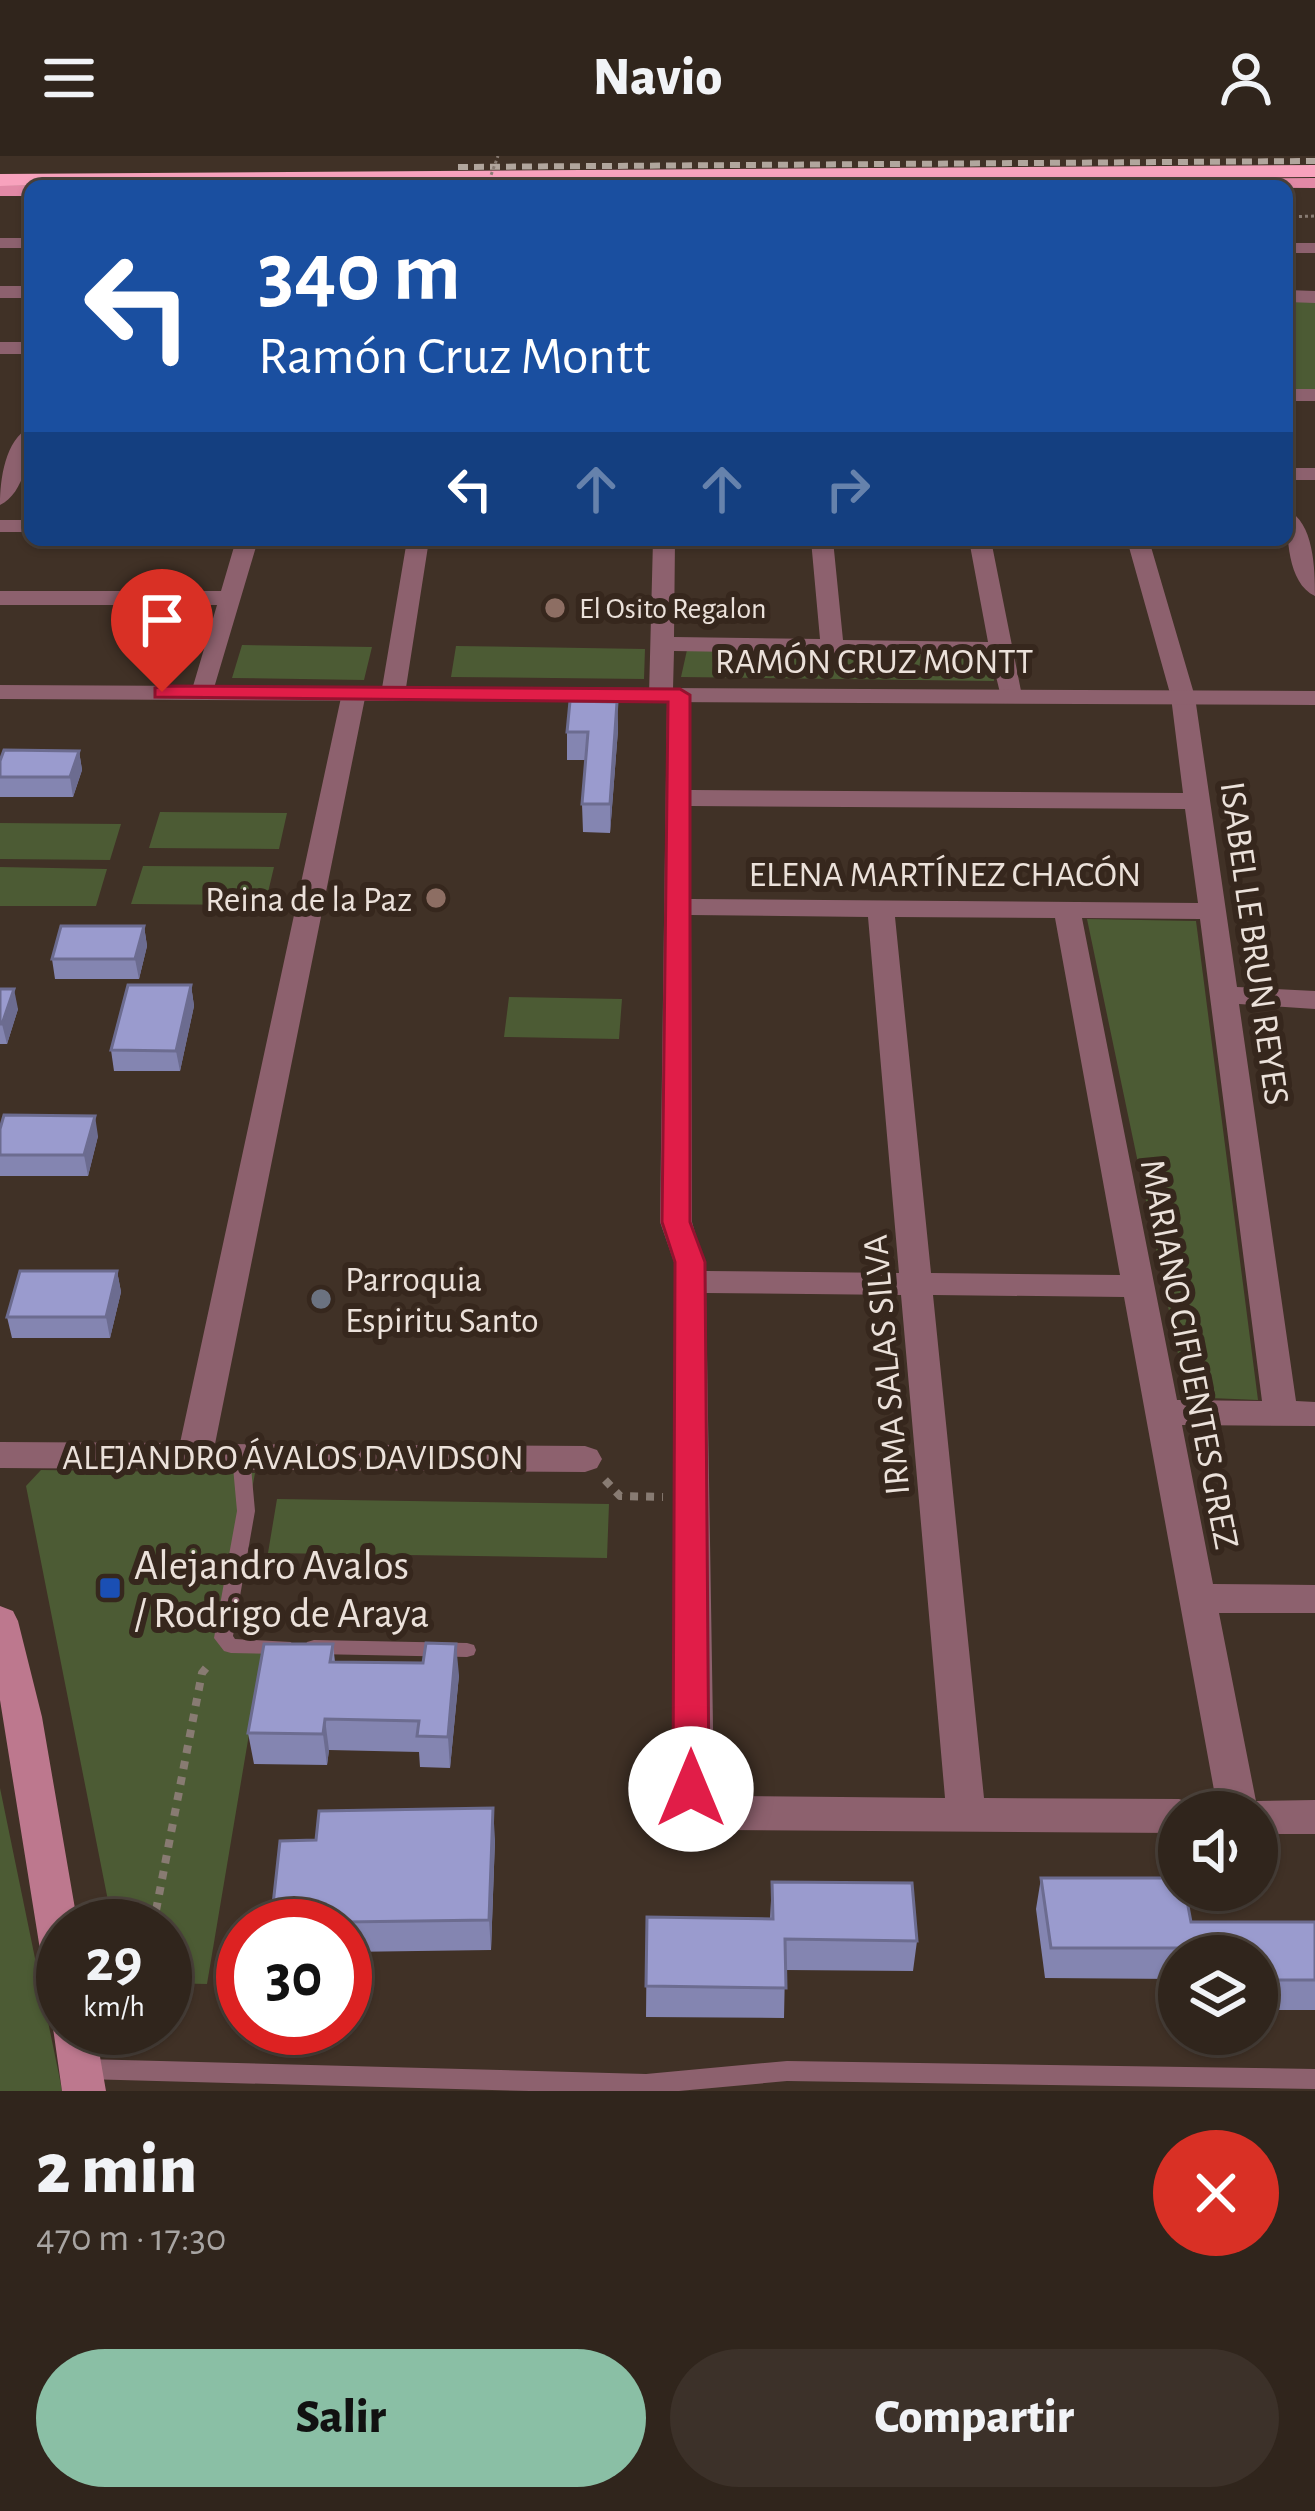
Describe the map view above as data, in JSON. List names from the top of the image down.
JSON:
{
  "streets": {
    "street": [
      "RAMÓN CRUZ MONTT",
      "ELENA MARTÍNEZ CHACÓN",
      "ISABEL LE BRUN REYES",
      "MARIANO CIFUENTES GREZ",
      "IRMA SALAS SILVA",
      "ALEJANDRO ÁVALOS DAVIDSON"
    ]
  },
  "crossings": [
    ["RAMÓN CRUZ MONTT", "ISABEL LE BRUN REYES"],
    ["ELENA MARTÍNEZ CHACÓN", "ISABEL LE BRUN REYES"],
    ["ELENA MARTÍNEZ CHACÓN", "MARIANO CIFUENTES GREZ"],
    ["ELENA MARTÍNEZ CHACÓN", "IRMA SALAS SILVA"]
  ],
  "places": {
    "other": ["El Osito Regalon", "Reina de la Paz", "Parroquia Espiritu Santo"],
    "transit": ["Alejandro Avalos / Rodrigo de Araya"]
  },
  "page": {
    "header": "Navio",
    "turn": ["340 m", "Ramón Cruz Montt"],
    "speed": "29 km/h",
    "limit": "30",
    "heading": ["2 min", "470 m · 17:30"],
    "buttons": ["Salir", "Compartir"]
  }
}
